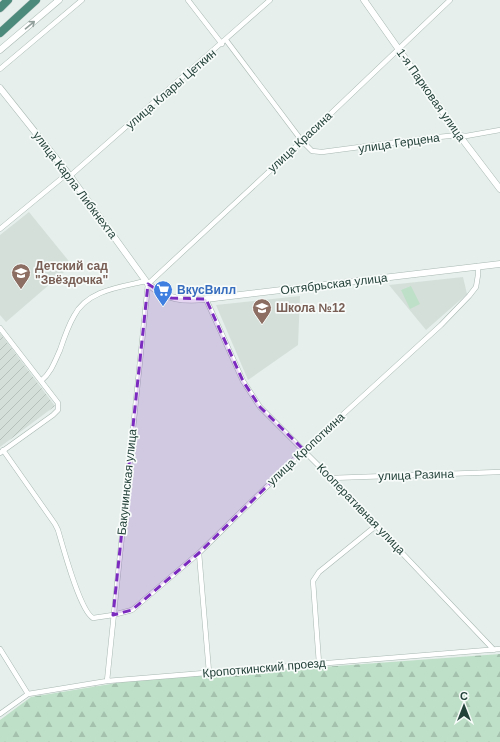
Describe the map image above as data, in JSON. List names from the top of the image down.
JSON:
{
  "streets": {
    "street": [
      "улица Клары Цеткин",
      "1-я Парковая улица",
      "улица Красина",
      "улица Герцена",
      "улица Карла Либкнехта",
      "Октябрьская улица",
      "улица Кропоткина",
      "улица Разина",
      "Бакунинская улица",
      "Кооперативная улица",
      "Кропоткинский проезд"
    ]
  },
  "crossings": [
    ["улица Клары Цеткин", "улица Герцена"],
    ["улица Клары Цеткин", "улица Карла Либкнехта"],
    ["1-я Парковая улица", "улица Красина"],
    ["1-я Парковая улица", "улица Герцена"],
    ["улица Красина", "улица Герцена"],
    ["улица Красина", "улица Карла Либкнехта"],
    ["улица Красина", "Октябрьская улица"],
    ["улица Красина", "Бакунинская улица"],
    ["улица Карла Либкнехта", "Октябрьская улица"],
    ["улица Карла Либкнехта", "Бакунинская улица"],
    ["Октябрьская улица", "улица Кропоткина"],
    ["Октябрьская улица", "Бакунинская улица"],
    ["Октябрьская улица", "Кооперативная улица"],
    ["улица Кропоткина", "Бакунинская улица"],
    ["улица Кропоткина", "Кооперативная улица"],
    ["улица Разина", "Кооперативная улица"],
    ["Бакунинская улица", "Кропоткинский проезд"],
    ["Кооперативная улица", "Кропоткинский проезд"]
  ],
  "places": {
    "school or university": ["Детский сад \"Звёздочка\"", "Школа №12"],
    "supermarket": ["ВкусВилл"]
  },
  "north": "top"
}
